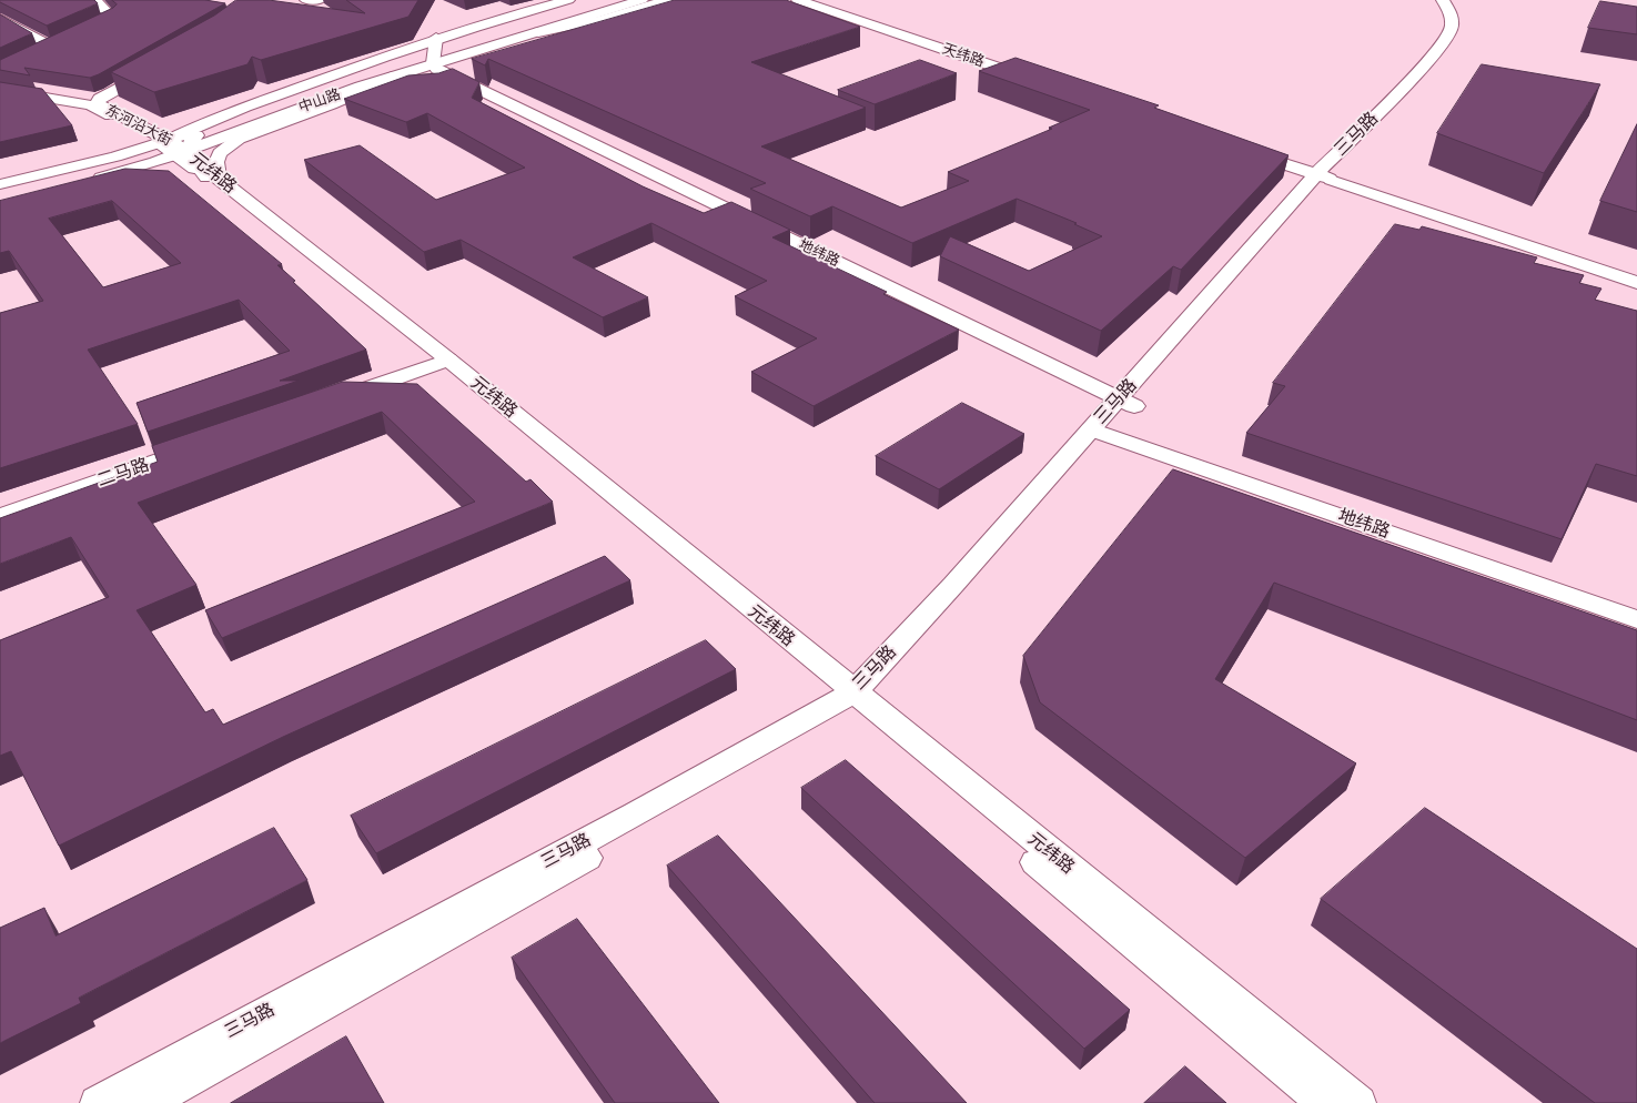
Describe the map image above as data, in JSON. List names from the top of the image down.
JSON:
{
  "streets": {
    "street": [
      "天纬路",
      "中山路",
      "东河沿大街",
      "三马路",
      "元纬路",
      "地纬路",
      "二马路"
    ]
  },
  "crossings": [
    ["中山路", "东河沿大街"],
    ["中山路", "元纬路"],
    ["中山路", "地纬路"],
    ["东河沿大街", "元纬路"],
    ["三马路", "元纬路"],
    ["三马路", "地纬路"]
  ]
}
